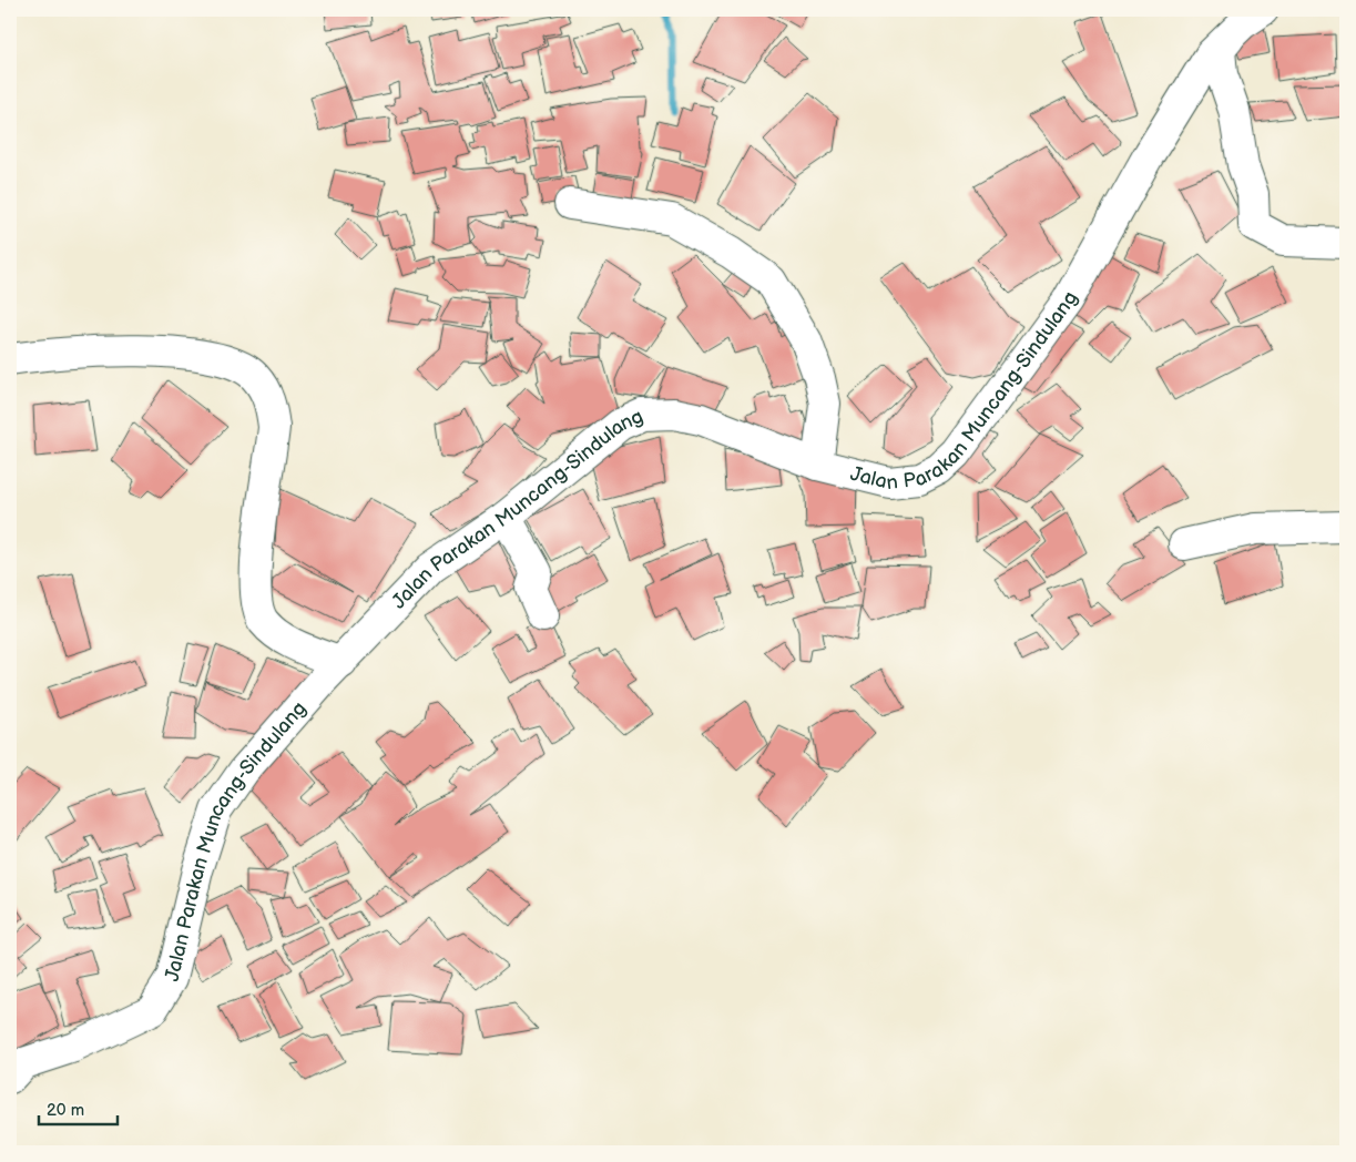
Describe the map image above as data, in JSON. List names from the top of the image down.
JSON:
{
  "streets": {
    "street": ["Jalan Parakan Muncang-Sindulang"]
  },
  "scale_bar": "20 m"
}
